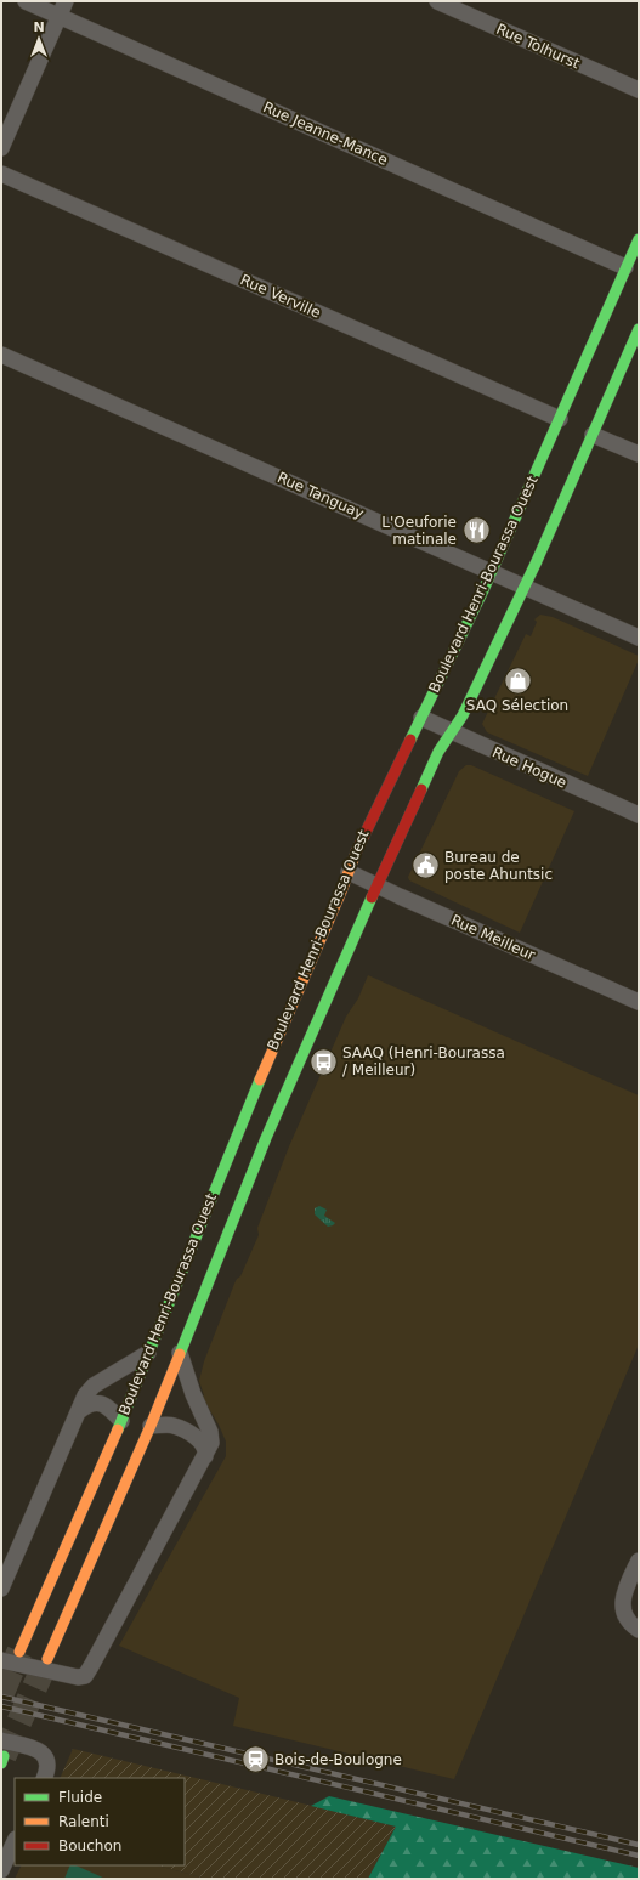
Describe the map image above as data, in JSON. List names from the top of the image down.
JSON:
{
  "streets": {
    "main road": ["Boulevard Henri-Bourassa Ouest"],
    "street": [
      "Rue Tolhurst",
      "Rue Jeanne-Mance",
      "Rue Verville",
      "Rue Tanguay",
      "Rue Hogue",
      "Rue Meilleur"
    ]
  },
  "crossings": [
    ["Rue Jeanne-Mance", "Boulevard Henri-Bourassa Ouest"],
    ["Rue Verville", "Boulevard Henri-Bourassa Ouest"],
    ["Rue Tanguay", "Boulevard Henri-Bourassa Ouest"],
    ["Boulevard Henri-Bourassa Ouest", "Rue Hogue"],
    ["Boulevard Henri-Bourassa Ouest", "Rue Meilleur"]
  ],
  "places": {
    "restaurant": ["L'Oeuforie matinale"],
    "shop": ["SAQ Sélection"],
    "public building": ["Bureau de poste Ahuntsic"],
    "bus stop": ["SAAQ (Henri-Bourassa / Meilleur)"],
    "station": ["Bois-de-Boulogne"]
  },
  "legend": ["Fluide", "Ralenti", "Bouchon"],
  "north": "top"
}
